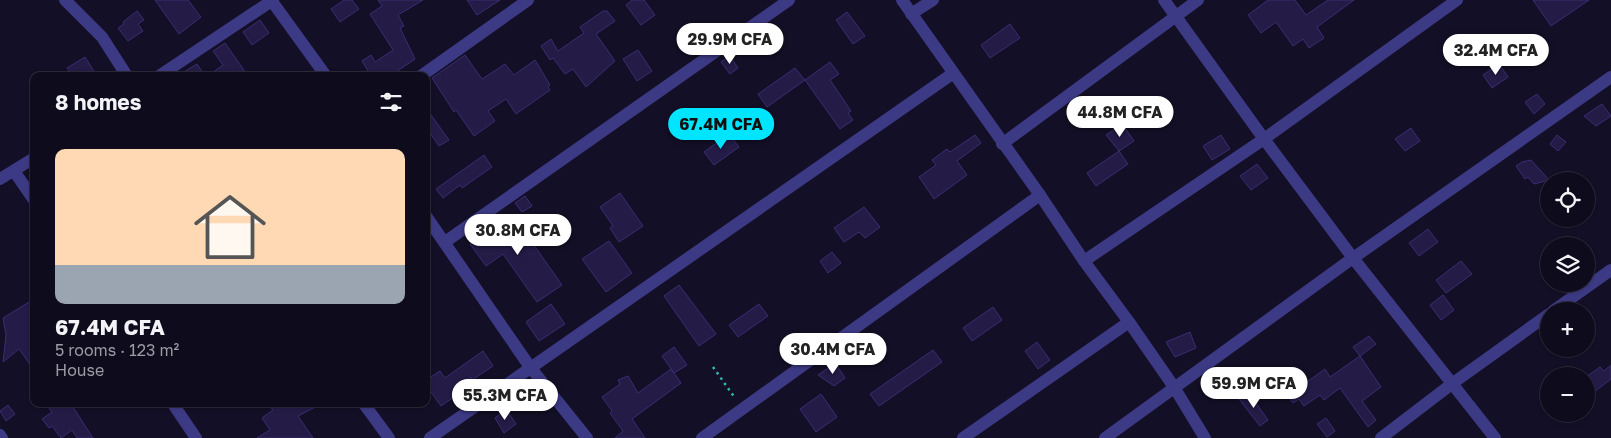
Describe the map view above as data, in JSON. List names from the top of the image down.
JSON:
{
  "page": {
    "price": [
      "29.9M CFA",
      "32.4M CFA",
      "44.8M CFA",
      "67.4M CFA",
      "30.8M CFA",
      "30.4M CFA",
      "59.9M CFA",
      "55.3M CFA"
    ],
    "heading": "8 homes",
    "list": [
      {
        "name": "67.4M CFA",
        "note": "5 rooms · 123 m² · House"
      }
    ],
    "map_buttons": ["+", "−"]
  }
}
